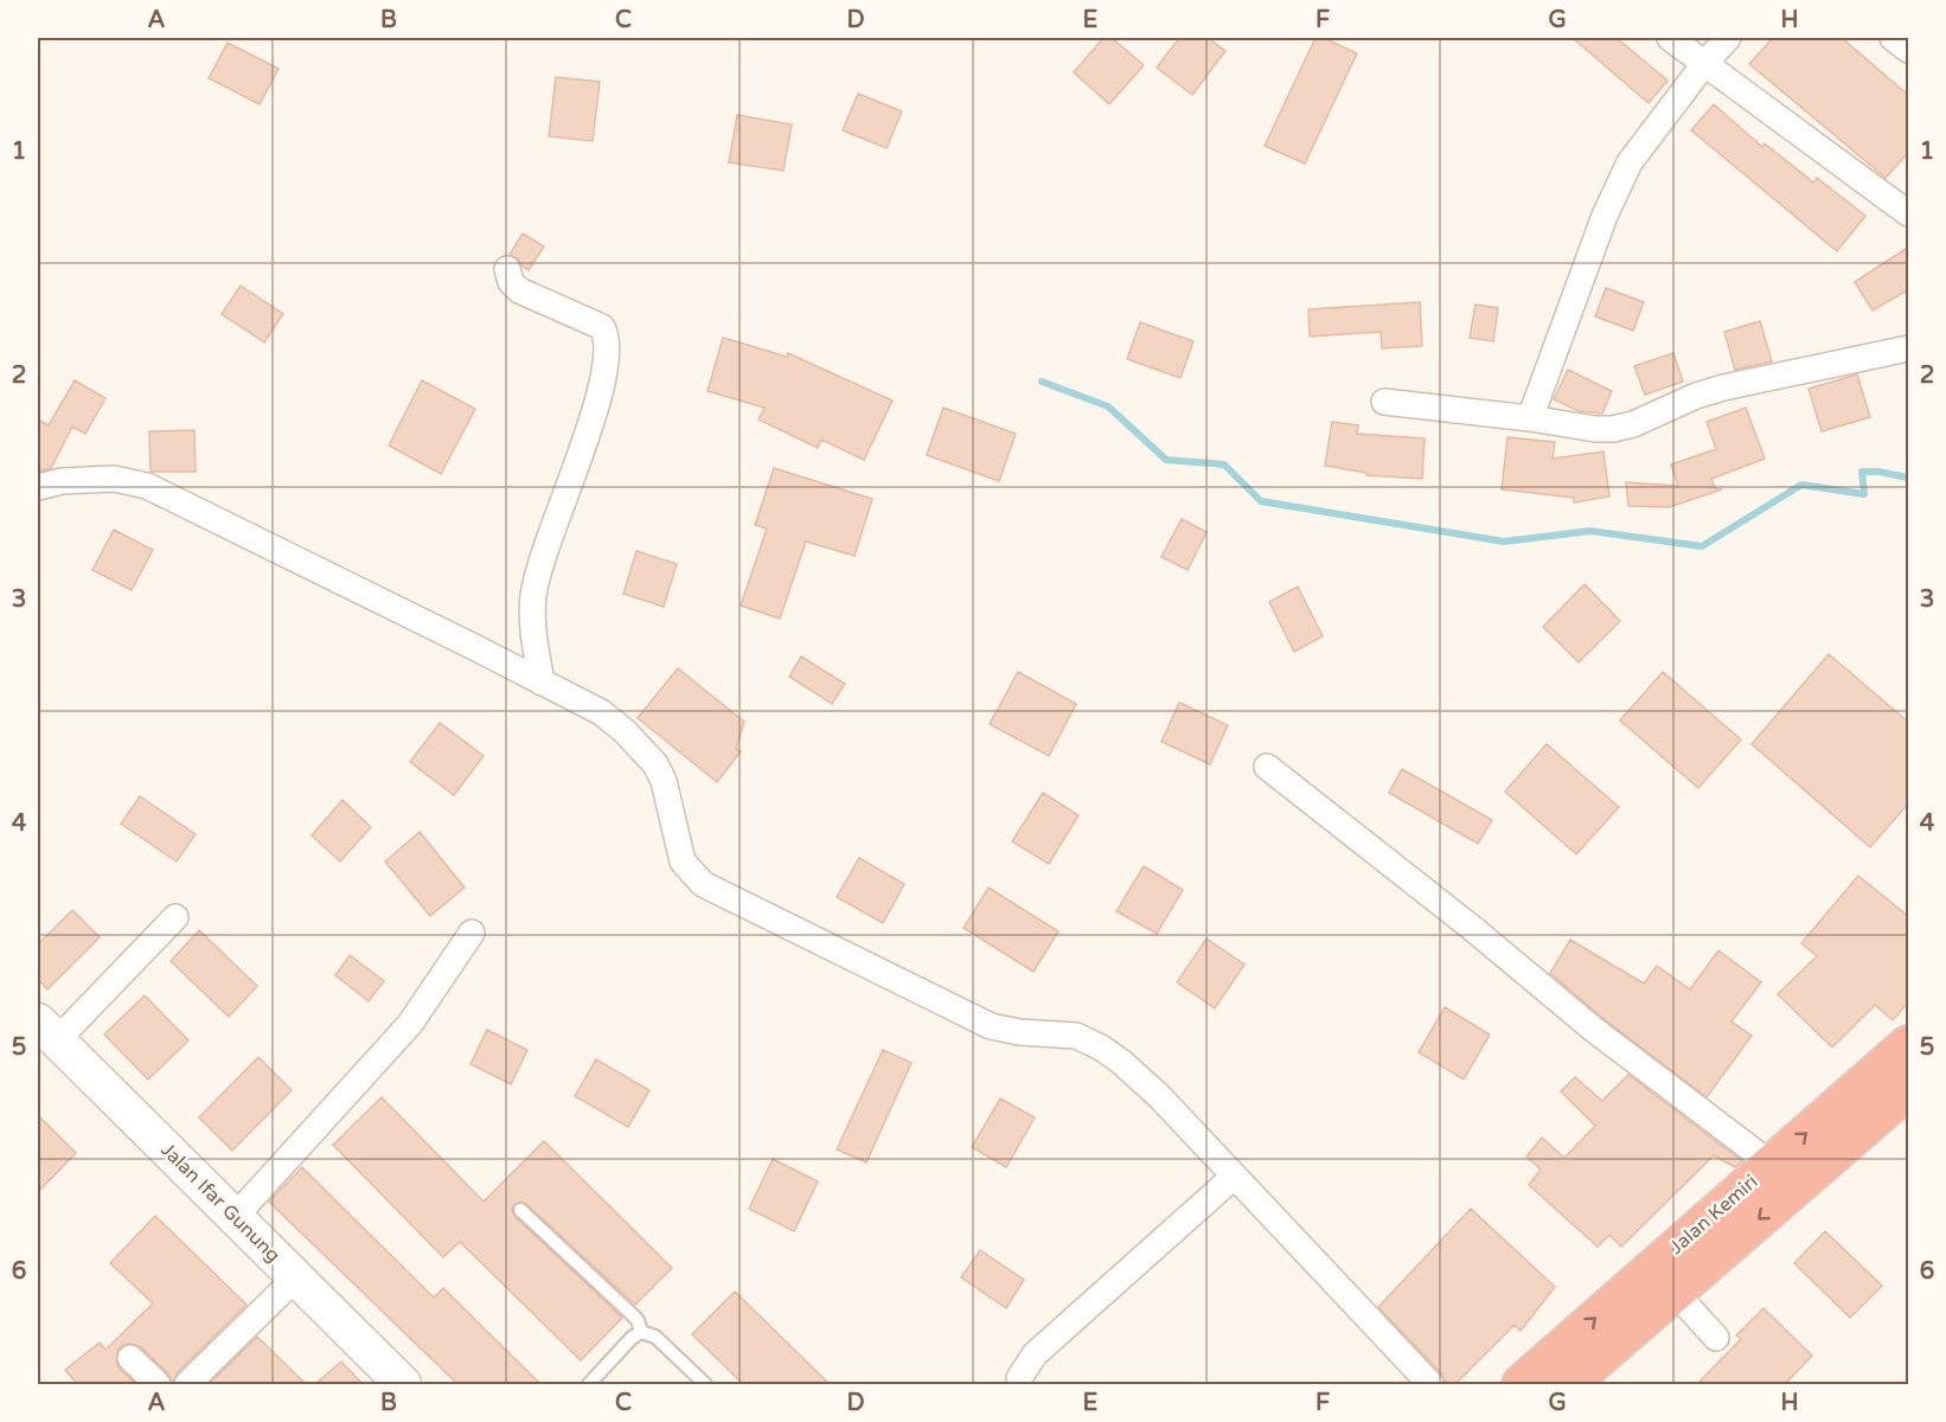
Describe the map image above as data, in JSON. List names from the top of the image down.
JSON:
{
  "streets": {
    "highway": ["Jalan Kemiri"],
    "street": ["Jalan Ifar Gunung"]
  },
  "grid": {
    "columns": [
      "A",
      "B",
      "C",
      "D",
      "E",
      "F",
      "G",
      "H"
    ],
    "rows": [
      "1",
      "2",
      "3",
      "4",
      "5",
      "6"
    ]
  }
}
